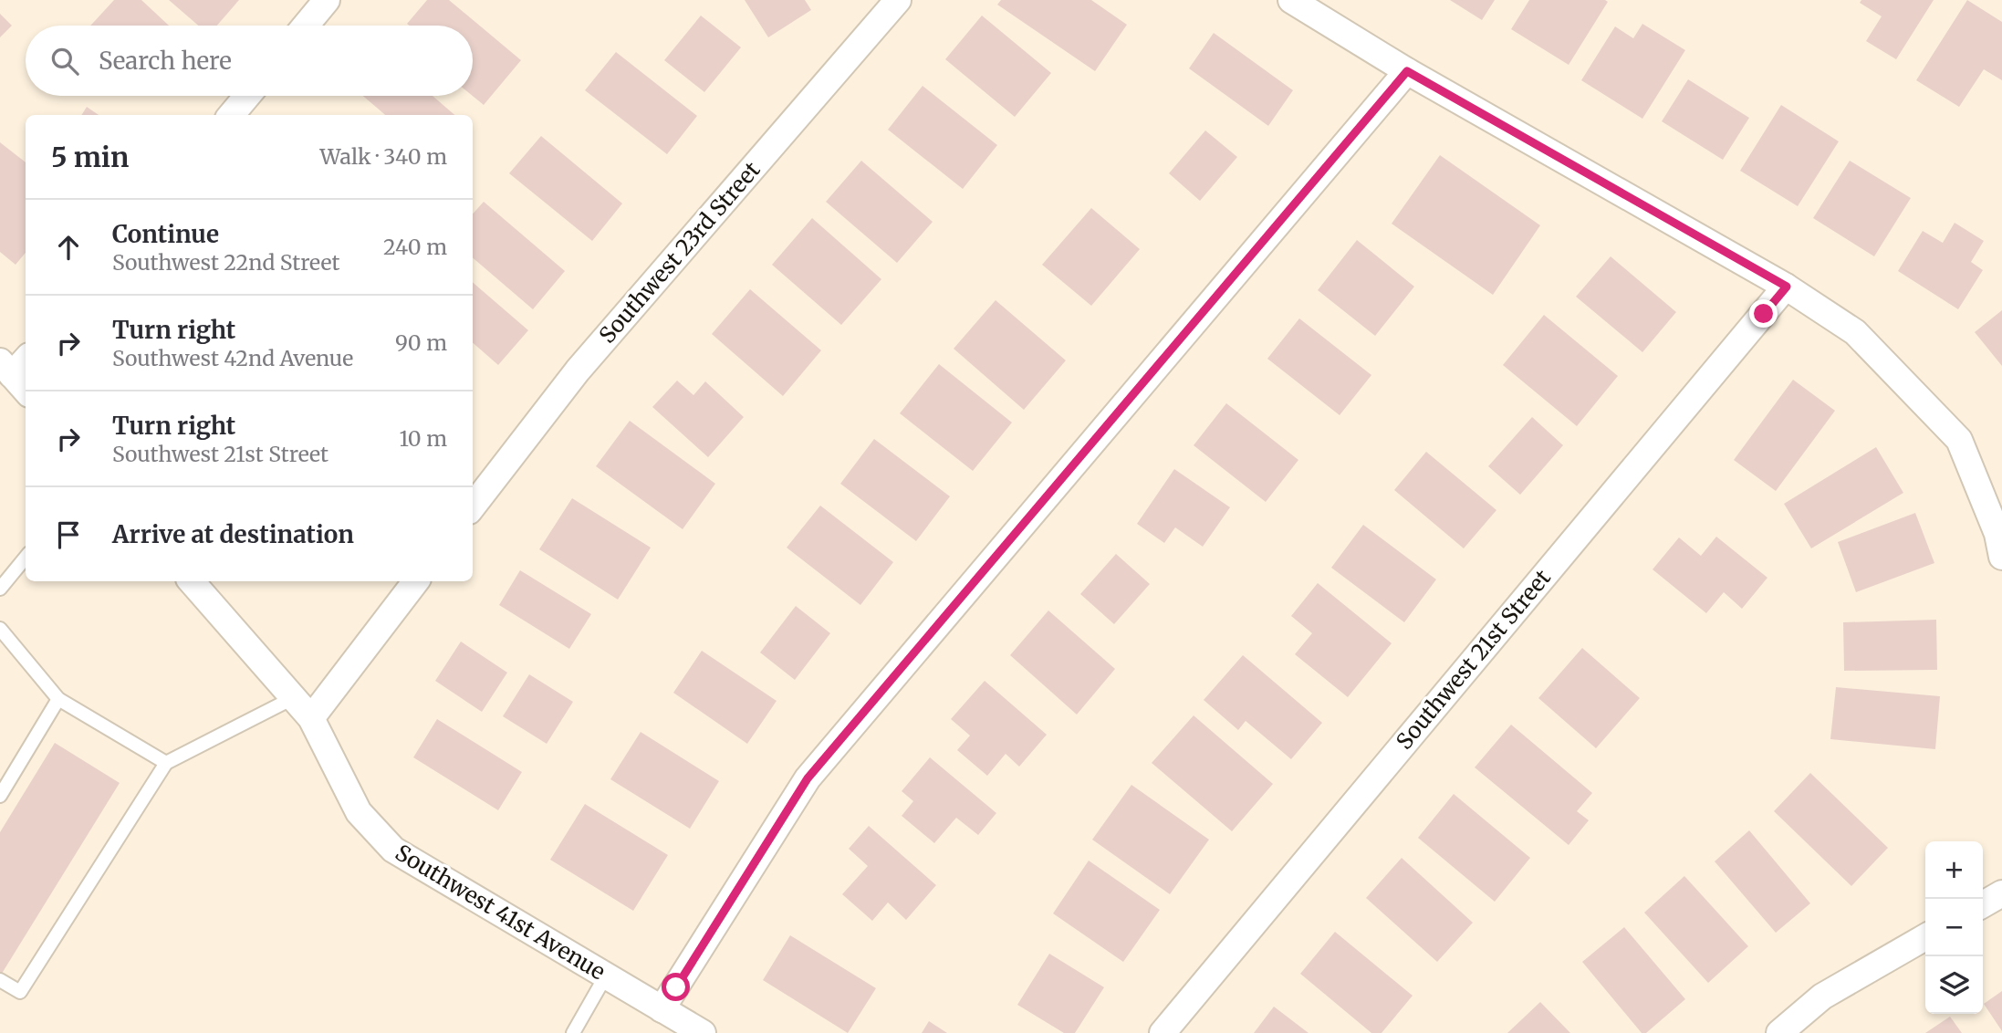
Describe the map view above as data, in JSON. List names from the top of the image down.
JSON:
{
  "streets": {
    "street": ["Southwest 23rd Street", "Southwest 21st Street", "Southwest 41st Avenue"]
  },
  "page": {
    "search": "Search here",
    "heading": ["5 min", "Walk · 340 m"],
    "list": [
      ["Continue", "Southwest 22nd Street", "240 m"],
      ["Turn right", "Southwest 42nd Avenue", "90 m"],
      ["Turn right", "Southwest 21st Street", "10 m"],
      "Arrive at destination"
    ],
    "map_buttons": ["+", "−"]
  }
}
